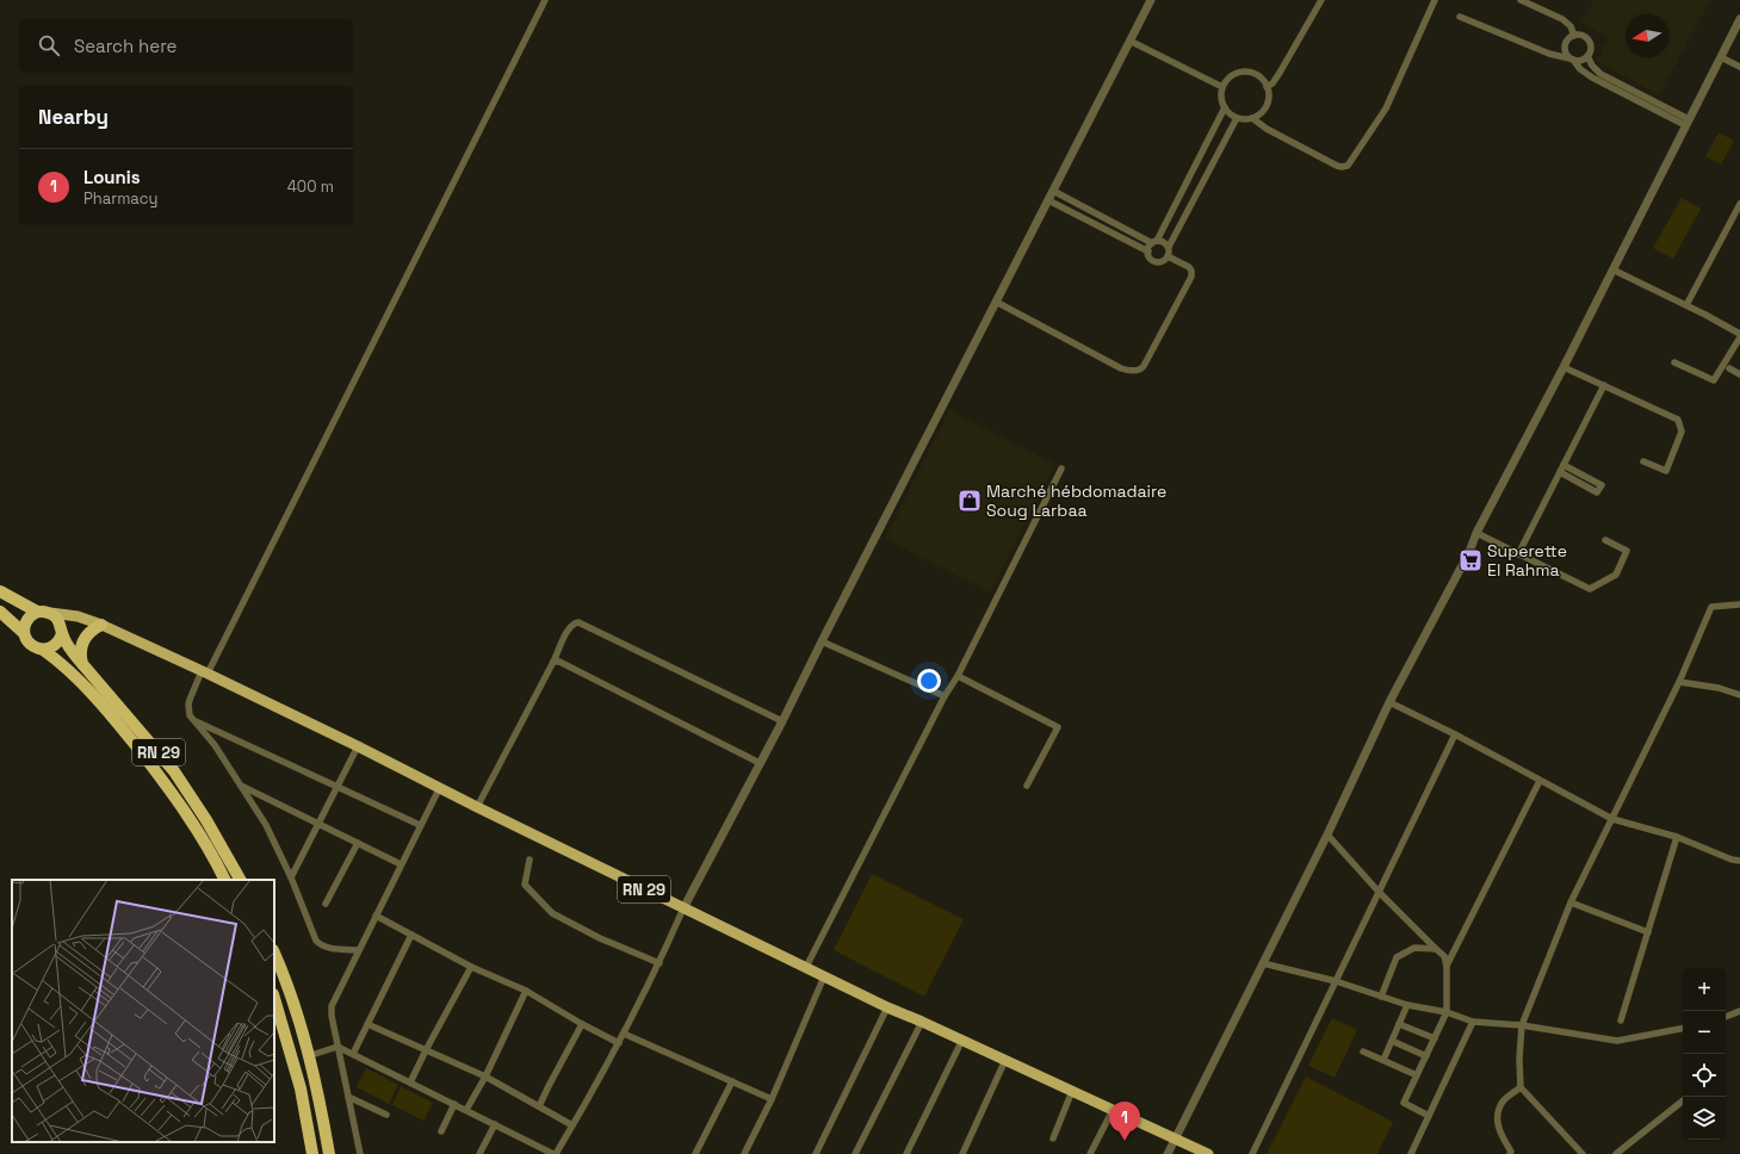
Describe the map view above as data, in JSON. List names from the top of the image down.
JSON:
{
  "streets": {
    "highway": ["RN 29"]
  },
  "places": {
    "shop": ["Marché hébdomadaire Soug Larbaa"],
    "supermarket": ["Superette El Rahma"]
  },
  "north": "left",
  "page": {
    "search": "Search here",
    "heading": "Nearby",
    "list": [
      {
        "mark": "1",
        "name": "Lounis",
        "note": "Pharmacy",
        "value": "400 m"
      }
    ],
    "map_buttons": ["+", "−"],
    "pins": "1"
  }
}
